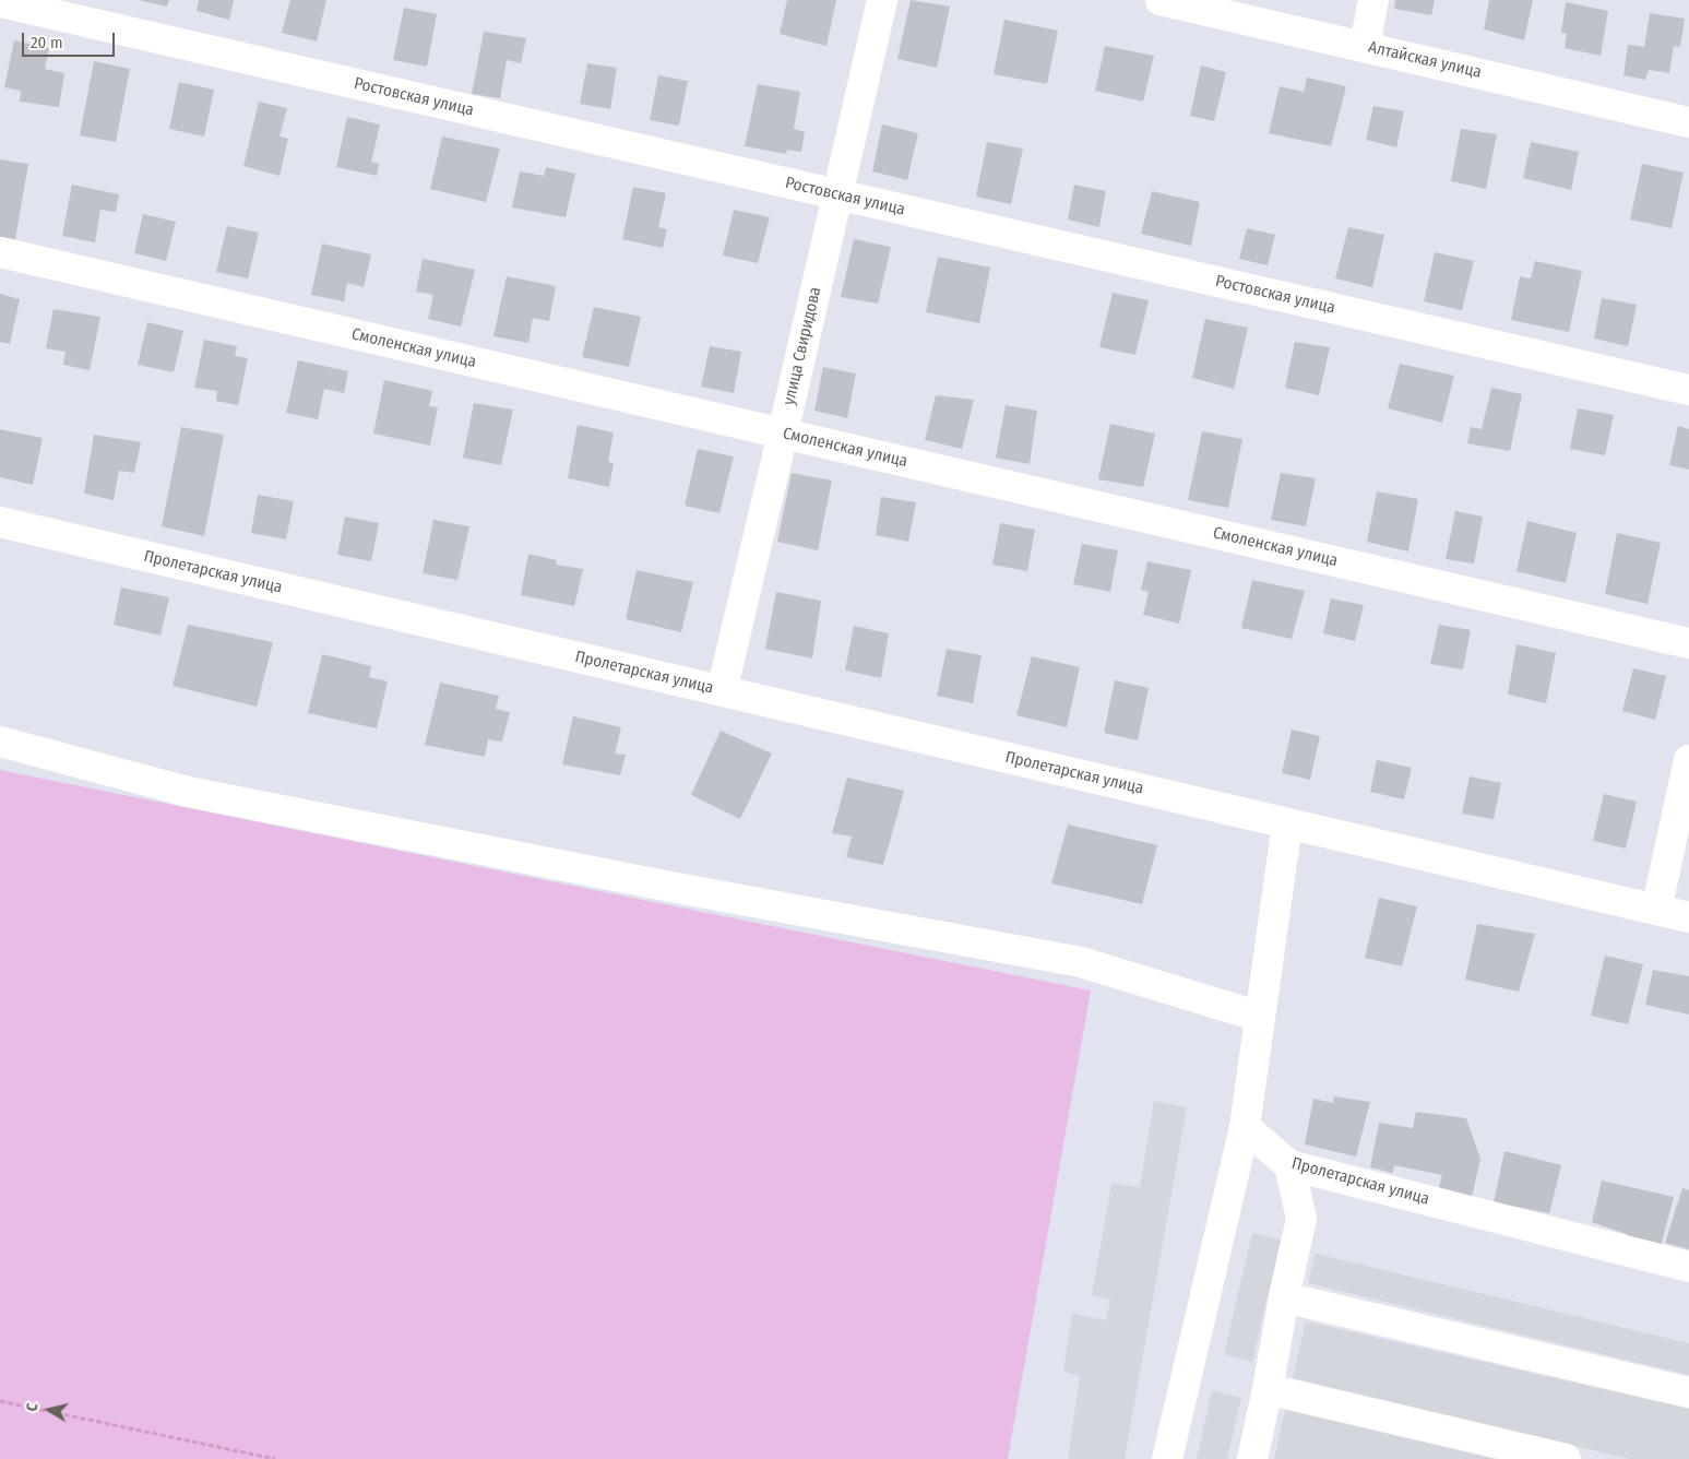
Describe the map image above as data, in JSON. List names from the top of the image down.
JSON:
{
  "streets": {
    "street": [
      "Алтайская улица",
      "Ростовская улица",
      "улица Свиридова",
      "Смоленская улица",
      "Пролетарская улица"
    ]
  },
  "crossings": [
    ["Ростовская улица", "улица Свиридова"],
    ["улица Свиридова", "Смоленская улица"],
    ["улица Свиридова", "Пролетарская улица"]
  ],
  "scale_bar": "20 m",
  "north": "left"
}
